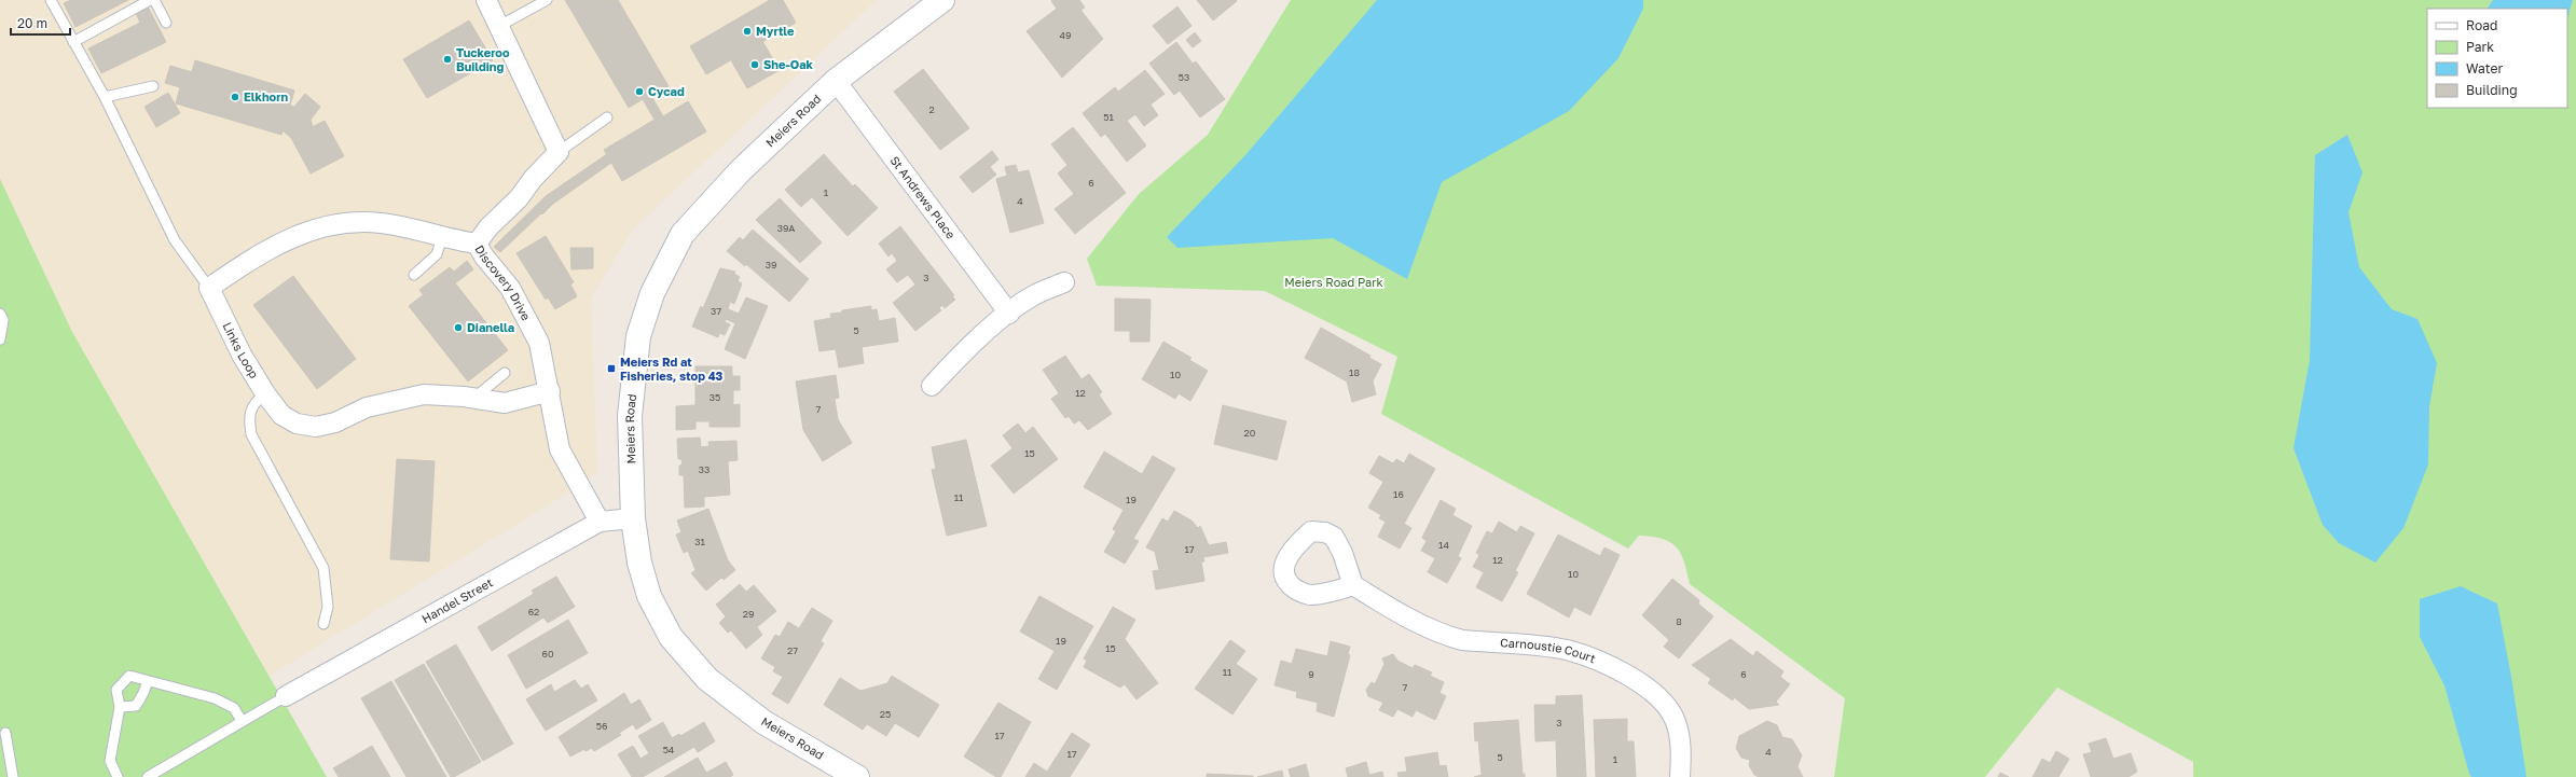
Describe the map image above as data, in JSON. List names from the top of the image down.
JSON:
{
  "streets": {
    "street": [
      "Meiers Road",
      "St Andrews Place",
      "Discovery Drive",
      "Links Loop",
      "Handel Street",
      "Carnoustie Court"
    ]
  },
  "crossings": [
    ["Meiers Road", "St Andrews Place"],
    ["Meiers Road", "Handel Street"],
    ["Discovery Drive", "Links Loop"],
    ["Discovery Drive", "Handel Street"]
  ],
  "parks": ["Meiers Road Park"],
  "places": {
    "other": [
      "Myrtle",
      "Tuckeroo Building",
      "She-Oak",
      "Cycad",
      "Elkhorn",
      "Dianella"
    ],
    "transit": ["Meiers Rd at Fisheries, stop 43"]
  },
  "house_numbers": [
    "49",
    "53",
    "2",
    "51",
    "6",
    "1",
    "4",
    "39A",
    "39",
    "3",
    "37",
    "5",
    "18",
    "10",
    "12",
    "35",
    "7",
    "20",
    "15",
    "33",
    "16",
    "11",
    "19",
    "31",
    "14",
    "17",
    "12",
    "10",
    "62",
    "29",
    "8",
    "19",
    "15",
    "27",
    "60",
    "11",
    "9",
    "6",
    "7",
    "25",
    "3",
    "56",
    "17",
    "54",
    "4",
    "17",
    "5",
    "1"
  ],
  "legend": [
    "Road",
    "Park",
    "Water",
    "Building"
  ],
  "scale_bar": "20 m"
}
